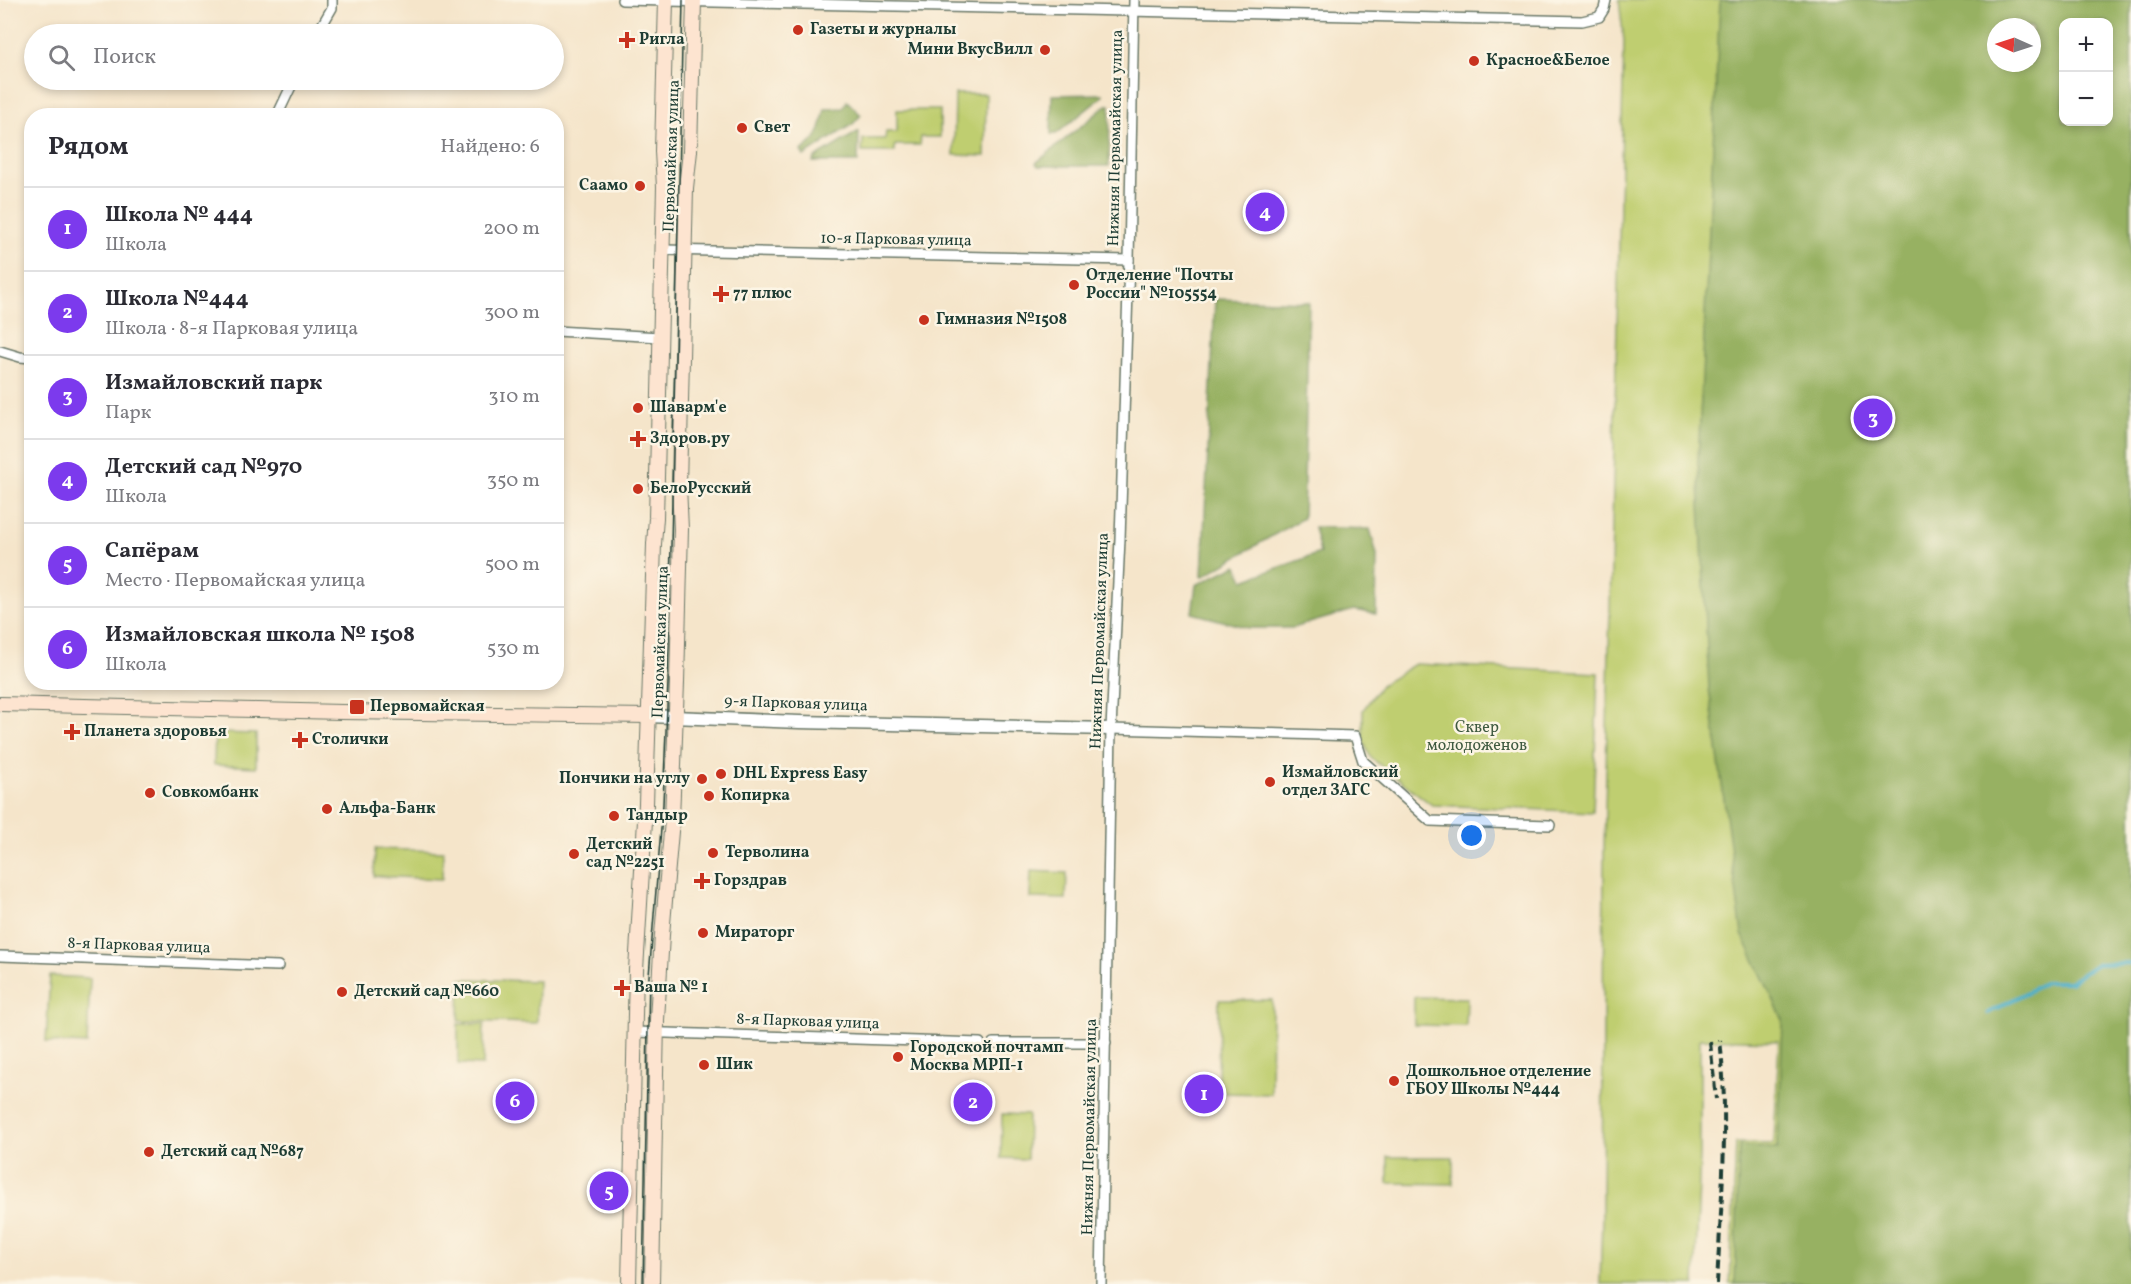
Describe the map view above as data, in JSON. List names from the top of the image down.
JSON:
{
  "streets": {
    "main road": ["Первомайская улица", "9-я Парковая улица"],
    "street": ["Нижняя Первомайская улица", "10-я Парковая улица", "8-я Парковая улица"]
  },
  "crossings": [
    ["Нижняя Первомайская улица", "10-я Парковая улица"],
    ["Нижняя Первомайская улица", "9-я Парковая улица"],
    ["Первомайская улица", "10-я Парковая улица"],
    ["Первомайская улица", "9-я Парковая улица"],
    ["Первомайская улица", "8-я Парковая улица"]
  ],
  "parks": ["Сквер молодоженов"],
  "places": {
    "other": [
      "Газеты и журналы",
      "Мини ВкусВилл",
      "Красное&Белое",
      "Свет",
      "Саамо",
      "Отделение \"Почты России\" №105554",
      "Гимназия №1508",
      "Шаварм'е",
      "БелоРусский",
      "DHL Express Easy",
      "Пончики на углу",
      "Измайловский отдел ЗАГС",
      "Совкомбанк",
      "Копирка",
      "Альфа-Банк",
      "Тандыр",
      "Терволина",
      "Детский сад №2251",
      "Мираторг",
      "Детский сад №660",
      "Городской почтамп Москва МРП-1",
      "Шик",
      "Дошкольное отделение ГБОУ Школы №444",
      "Детский сад №687"
    ],
    "health": [
      "Ригла",
      "77 плюс",
      "Здоров.ру",
      "Планета здоровья",
      "Столички",
      "Горздрав",
      "Ваша № 1"
    ],
    "transit": ["Первомайская"]
  },
  "north": "left",
  "page": {
    "map_buttons": ["+", "−"],
    "search": "Поиск",
    "heading": ["Рядом", "Найдено: 6"],
    "list": [
      {
        "mark": "1",
        "name": "Школа № 444",
        "note": "Школа",
        "value": "200 m"
      },
      {
        "mark": "2",
        "name": "Школа №444",
        "note": "Школа · 8-я Парковая улица",
        "value": "300 m"
      },
      {
        "mark": "3",
        "name": "Измайловский парк",
        "note": "Парк",
        "value": "310 m"
      },
      {
        "mark": "4",
        "name": "Детский сад №970",
        "note": "Школа",
        "value": "350 m"
      },
      {
        "mark": "5",
        "name": "Сапёрам",
        "note": "Место · Первомайская улица",
        "value": "500 m"
      },
      {
        "mark": "6",
        "name": "Измайловская школа № 1508",
        "note": "Школа",
        "value": "530 m"
      }
    ],
    "pins": [
      "4",
      "3",
      "1",
      "6",
      "2",
      "5"
    ]
  }
}
